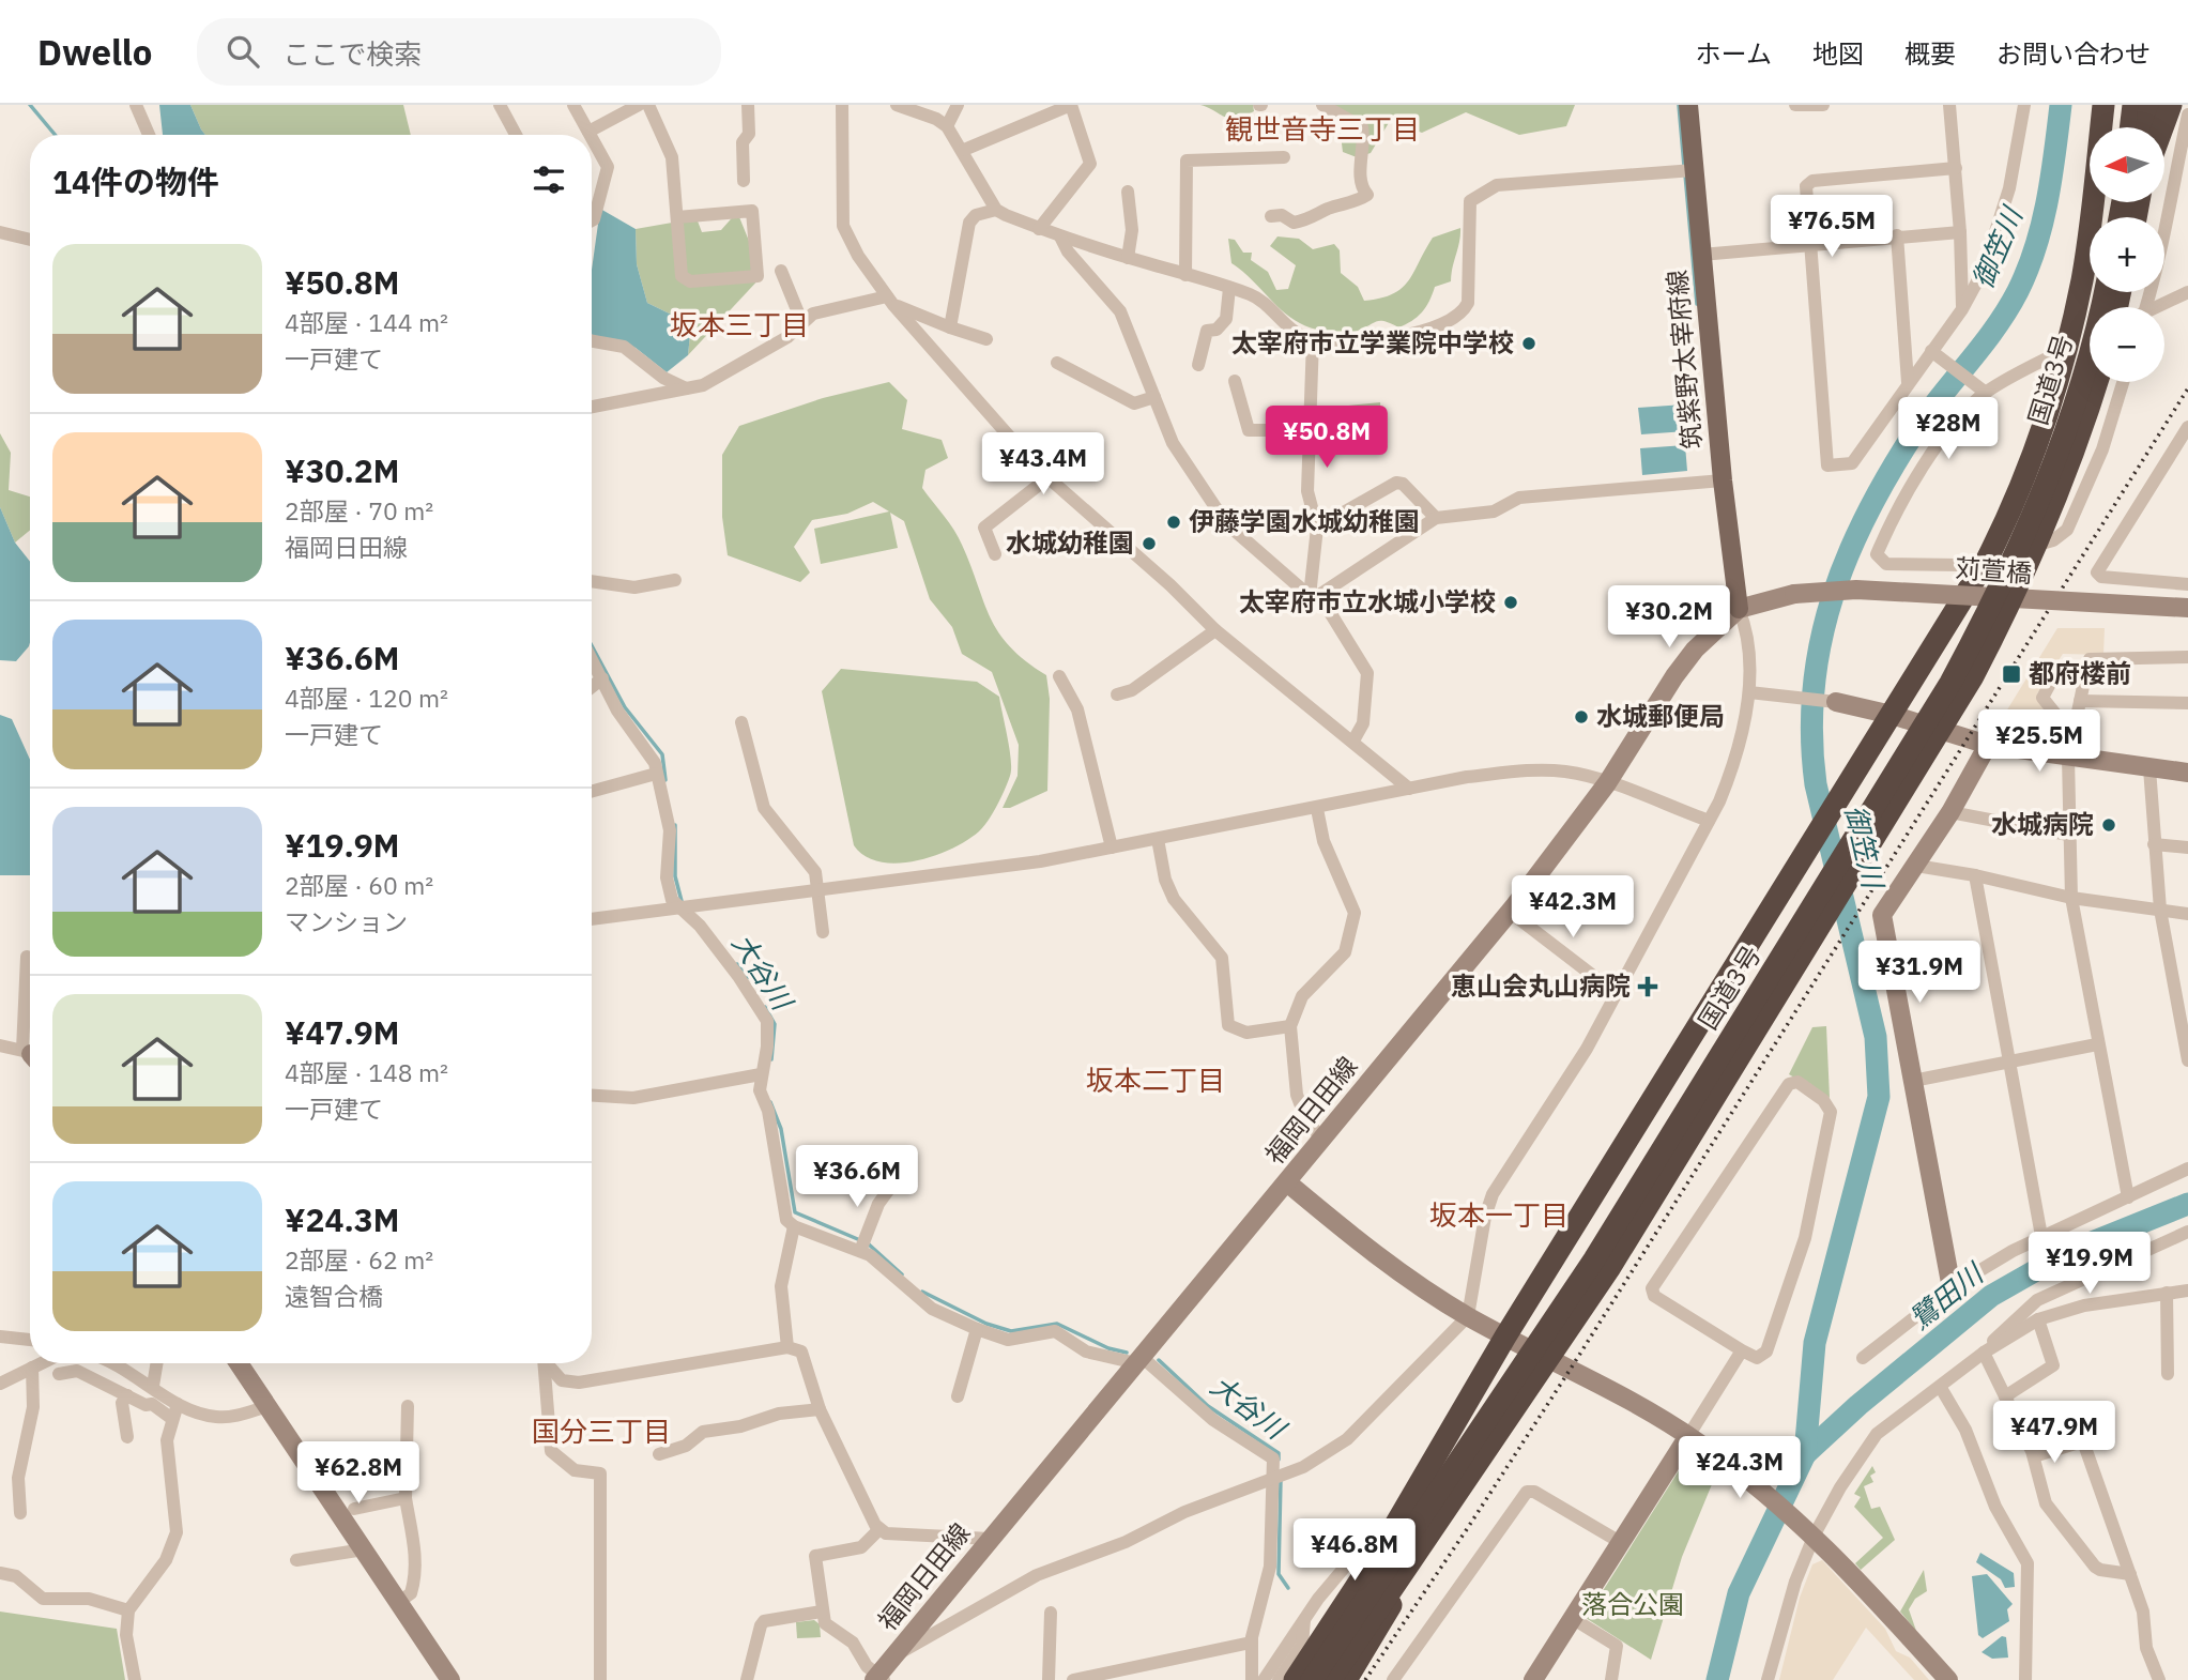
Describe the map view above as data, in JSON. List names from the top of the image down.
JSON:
{
  "streets": {
    "highway": ["国道3号"],
    "main road": ["筑紫野太宰府線"],
    "street": ["苅萱橋", "福岡日田線"]
  },
  "crossings": [
    ["筑紫野太宰府線", "福岡日田線"],
    ["苅萱橋", "福岡日田線"]
  ],
  "districts": [
    "観世音寺三丁目",
    "坂本三丁目",
    "坂本二丁目",
    "坂本一丁目",
    "国分三丁目"
  ],
  "water": ["御笠川", "大谷川", "鷺田川"],
  "parks": ["落合公園"],
  "places": {
    "other": [
      "太宰府市立学業院中学校",
      "伊藤学園水城幼稚園",
      "水城幼稚園",
      "太宰府市立水城小学校",
      "水城郵便局",
      "水城病院"
    ],
    "transit": ["都府楼前"],
    "health": ["恵山会丸山病院"]
  },
  "north": "left",
  "page": {
    "header": "Dwello",
    "search": "ここで検索",
    "nav": [
      "ホーム",
      "地図",
      "概要",
      "お問い合わせ"
    ],
    "map_buttons": ["+", "−"],
    "heading": "14件の物件",
    "price": [
      "¥76.5M",
      "¥28M",
      "¥50.8M",
      "¥43.4M",
      "¥30.2M",
      "¥25.5M",
      "¥42.3M",
      "¥31.9M",
      "¥36.6M",
      "¥19.9M",
      "¥47.9M",
      "¥24.3M",
      "¥62.8M",
      "¥46.8M"
    ],
    "list": [
      {
        "name": "¥50.8M",
        "note": "4部屋 · 144 m² · 一戸建て"
      },
      {
        "name": "¥30.2M",
        "note": "2部屋 · 70 m² · 福岡日田線"
      },
      {
        "name": "¥36.6M",
        "note": "4部屋 · 120 m² · 一戸建て"
      },
      {
        "name": "¥19.9M",
        "note": "2部屋 · 60 m² · マンション"
      },
      {
        "name": "¥47.9M",
        "note": "4部屋 · 148 m² · 一戸建て"
      },
      {
        "name": "¥24.3M",
        "note": "2部屋 · 62 m² · 遠智合橋"
      }
    ]
  }
}
